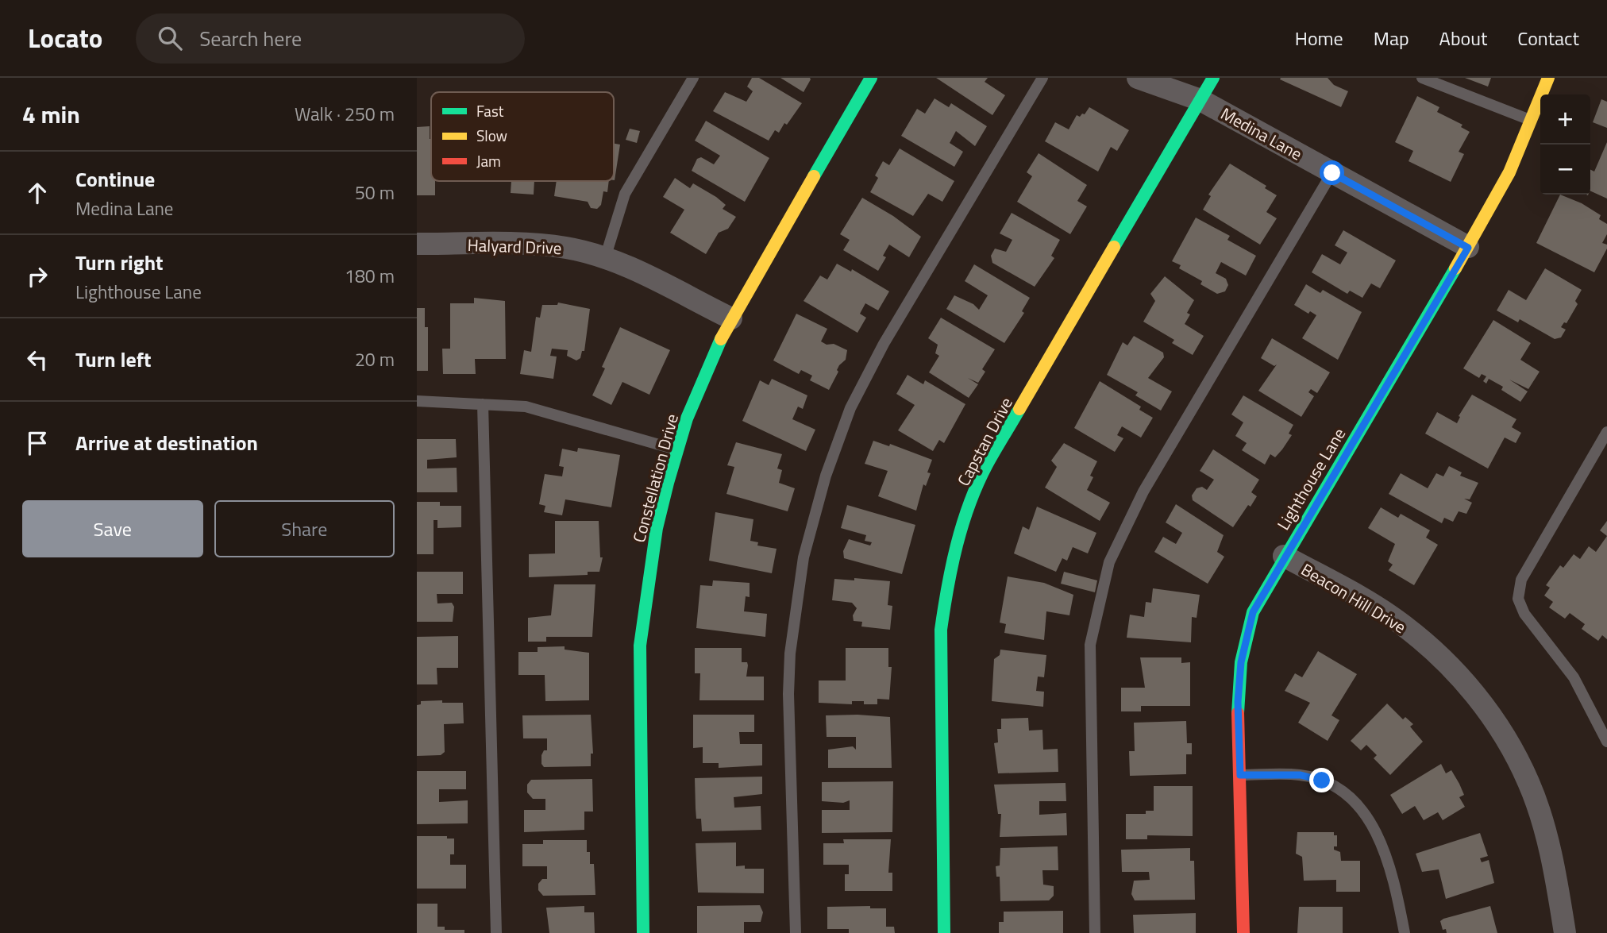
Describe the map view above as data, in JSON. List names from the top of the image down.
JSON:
{
  "streets": {
    "street": [
      "Medina Lane",
      "Halyard Drive",
      "Capstan Drive",
      "Constellation Drive",
      "Lighthouse Lane",
      "Beacon Hill Drive"
    ]
  },
  "crossings": [
    ["Medina Lane", "Capstan Drive"],
    ["Medina Lane", "Lighthouse Lane"],
    ["Halyard Drive", "Constellation Drive"],
    ["Lighthouse Lane", "Beacon Hill Drive"]
  ],
  "legend": ["Fast", "Slow", "Jam"],
  "page": {
    "header": "Locato",
    "search": "Search here",
    "nav": [
      "Home",
      "Map",
      "About",
      "Contact"
    ],
    "heading": ["4 min", "Walk · 250 m"],
    "map_buttons": ["+", "−"],
    "list": [
      ["Continue", "Medina Lane", "50 m"],
      ["Turn right", "Lighthouse Lane", "180 m"],
      ["Turn left", "20 m"],
      "Arrive at destination"
    ],
    "buttons": ["Save", "Share"]
  }
}
